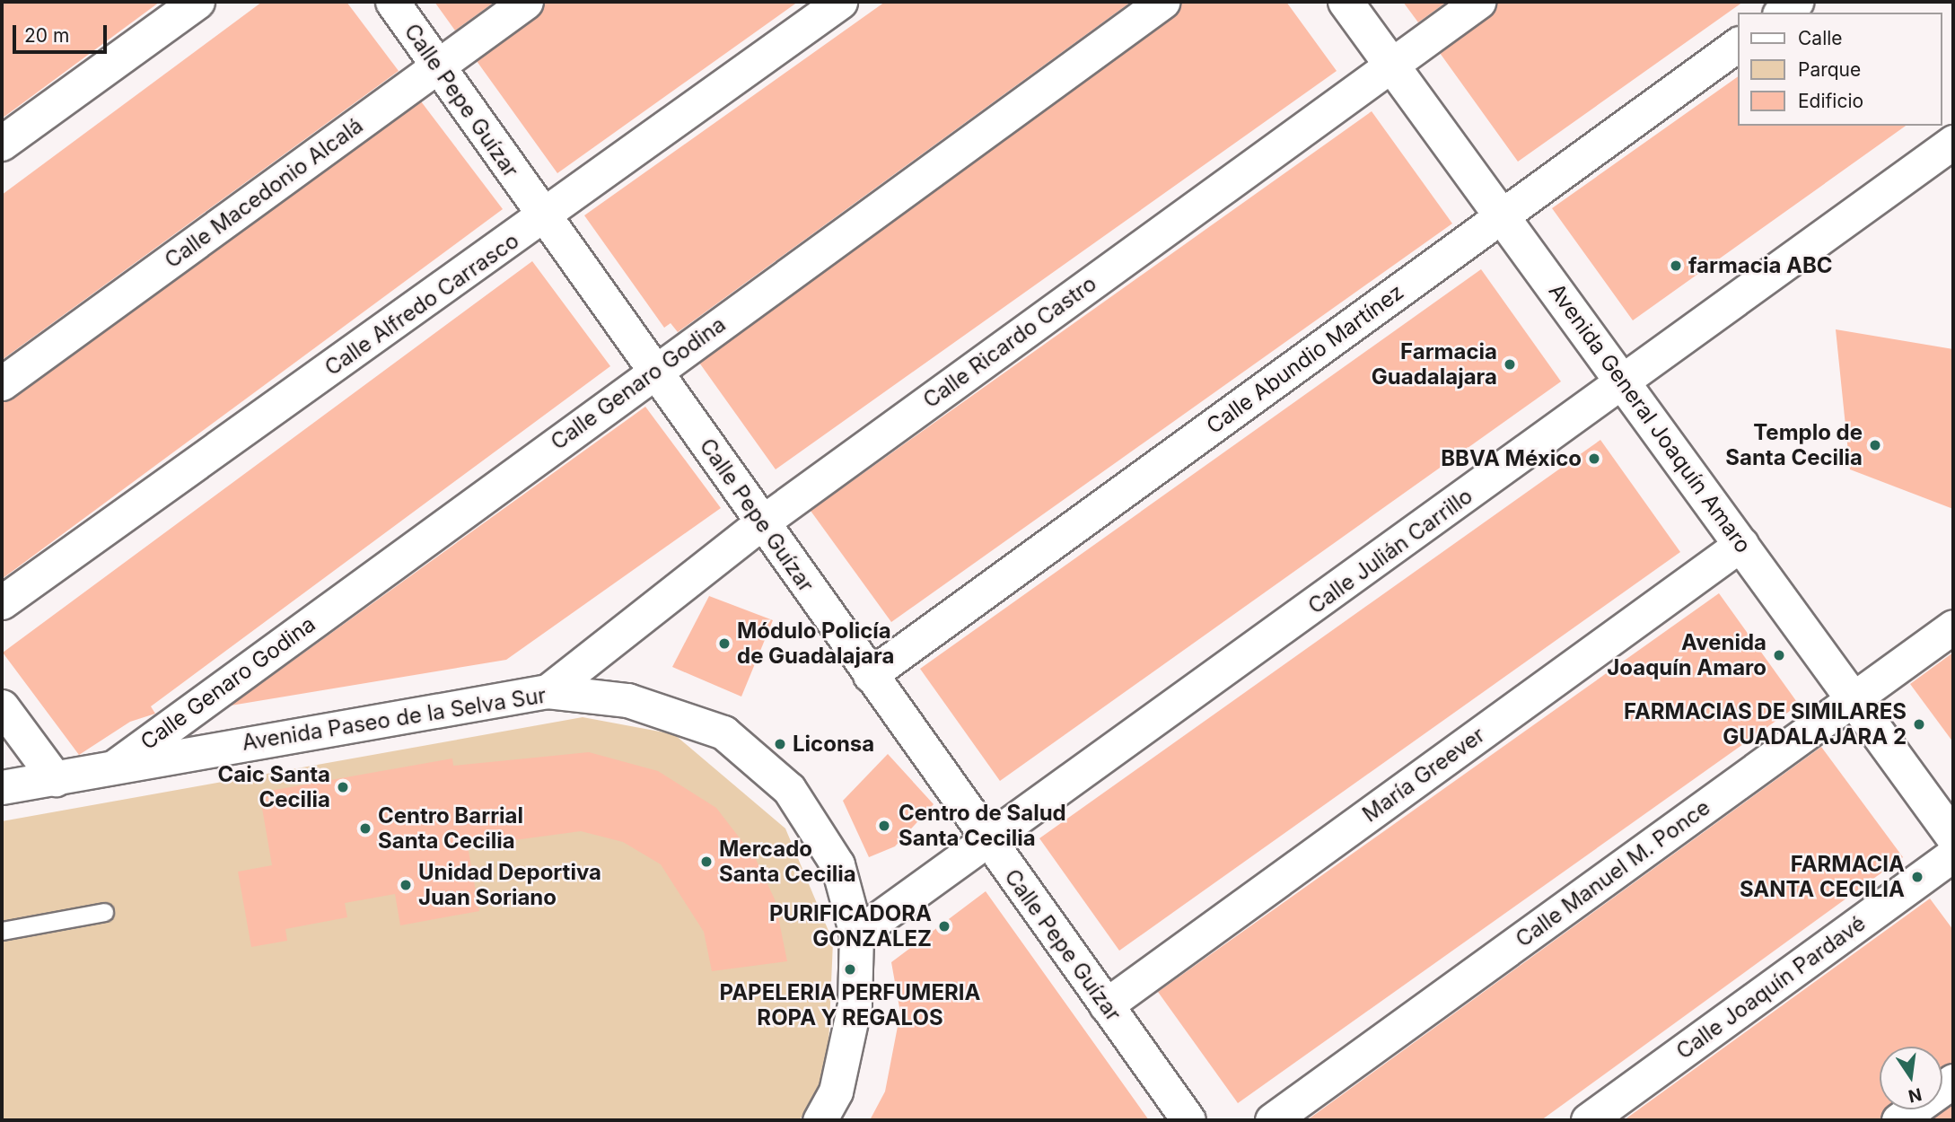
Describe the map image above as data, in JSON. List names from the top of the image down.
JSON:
{
  "streets": {
    "street": [
      "Calle Pepe Guízar",
      "Calle Macedonio Alcalá",
      "Calle Alfredo Carrasco",
      "Calle Ricardo Castro",
      "Calle Abundio Martínez",
      "Calle Genaro Godina",
      "Avenida General Joaquín Amaro",
      "Calle Julián Carrillo",
      "Avenida Paseo de la Selva Sur",
      "María Greever",
      "Calle Manuel M. Ponce",
      "Calle Joaquín Pardavé"
    ]
  },
  "crossings": [
    ["Calle Pepe Guízar", "Calle Macedonio Alcalá"],
    ["Calle Pepe Guízar", "Calle Alfredo Carrasco"],
    ["Calle Pepe Guízar", "Calle Ricardo Castro"],
    ["Calle Pepe Guízar", "Calle Abundio Martínez"],
    ["Calle Pepe Guízar", "Calle Genaro Godina"],
    ["Calle Pepe Guízar", "Calle Julián Carrillo"],
    ["Calle Pepe Guízar", "María Greever"],
    ["Calle Ricardo Castro", "Avenida General Joaquín Amaro"],
    ["Calle Ricardo Castro", "Avenida Paseo de la Selva Sur"],
    ["Calle Abundio Martínez", "Avenida General Joaquín Amaro"],
    ["Calle Genaro Godina", "Avenida Paseo de la Selva Sur"],
    ["Avenida General Joaquín Amaro", "Calle Julián Carrillo"],
    ["Avenida General Joaquín Amaro", "María Greever"],
    ["Avenida General Joaquín Amaro", "Calle Manuel M. Ponce"],
    ["Calle Julián Carrillo", "Avenida Paseo de la Selva Sur"]
  ],
  "places": [
    "farmacia ABC",
    "Farmacia Guadalajara",
    "Templo de Santa Cecilia",
    "BBVA México",
    "Módulo Policía de Guadalajara",
    "Avenida Joaquín Amaro",
    "FARMACIAS DE SIMILARES GUADALAJARA 2",
    "Liconsa",
    "Caic Santa Cecilia",
    "Centro de Salud Santa Cecilia",
    "Centro Barrial Santa Cecilia",
    "Mercado Santa Cecilia",
    "FARMACIA SANTA CECILIA",
    "Unidad Deportiva Juan Soriano",
    "PURIFICADORA GONZALEZ",
    "PAPELERIA PERFUMERIA ROPA Y REGALOS"
  ],
  "legend": ["Calle", "Parque", "Edificio"],
  "scale_bar": "20 m",
  "north": "bottom"
}
